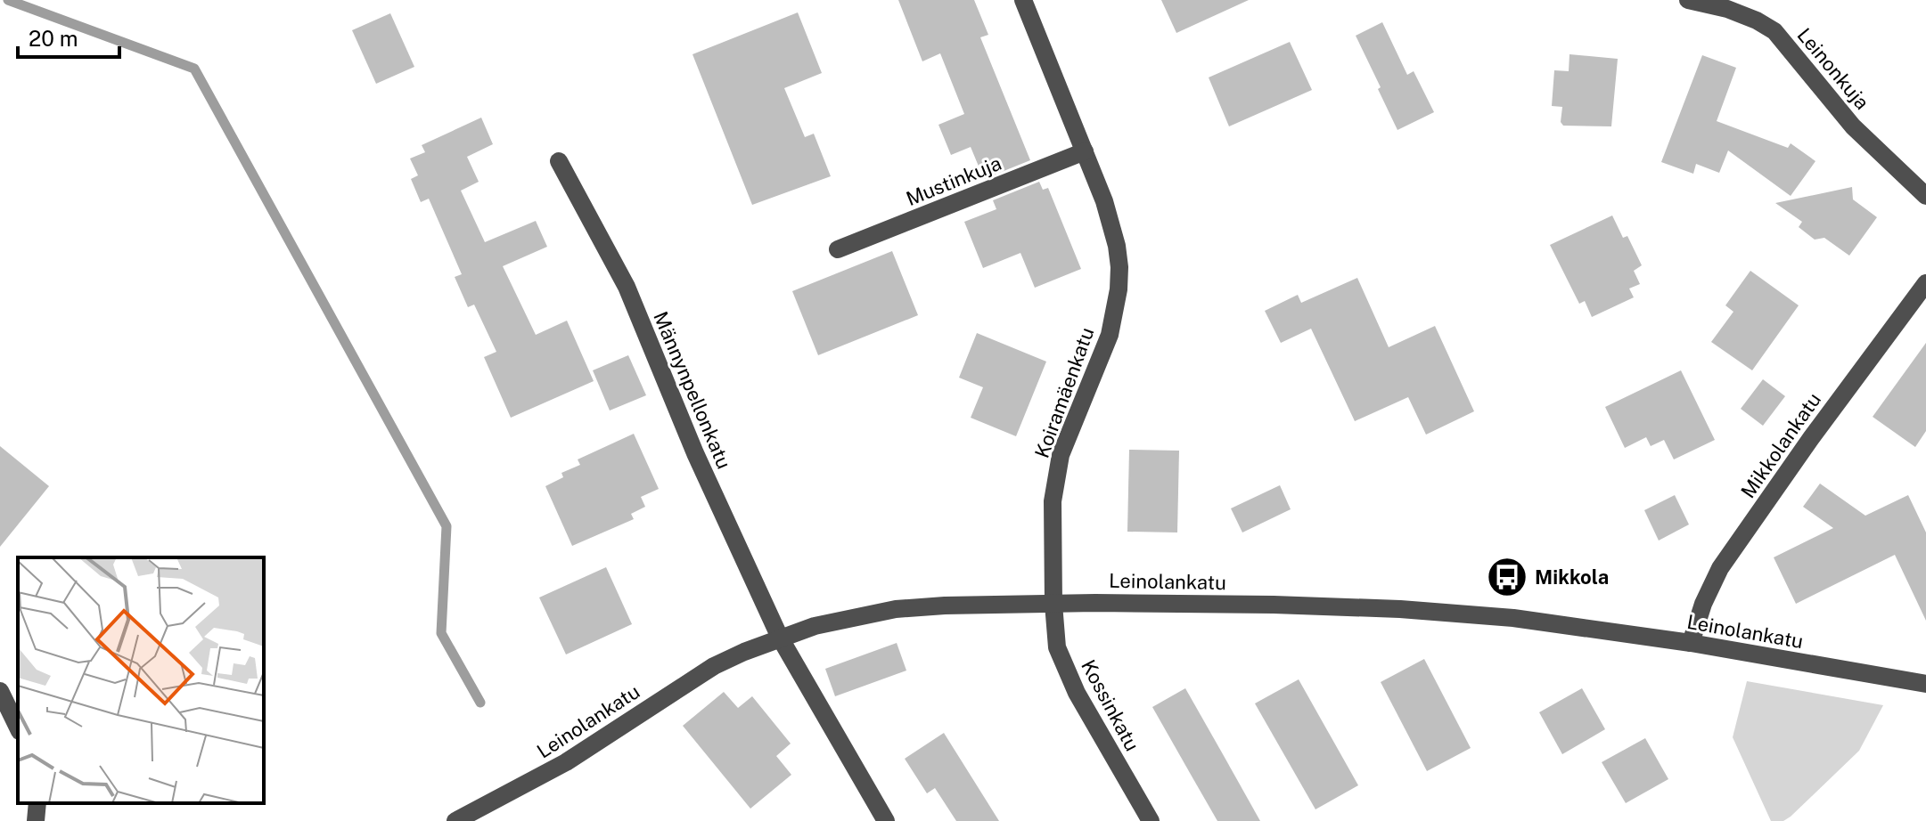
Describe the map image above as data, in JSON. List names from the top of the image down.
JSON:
{
  "streets": {
    "street": [
      "Leinonkuja",
      "Mustinkuja",
      "Männynpellonkatu",
      "Koiramäenkatu",
      "Mikkolankatu",
      "Leinolankatu",
      "Kossinkatu"
    ]
  },
  "crossings": [
    ["Mustinkuja", "Koiramäenkatu"],
    ["Männynpellonkatu", "Leinolankatu"],
    ["Koiramäenkatu", "Leinolankatu"],
    ["Koiramäenkatu", "Kossinkatu"],
    ["Mikkolankatu", "Leinolankatu"],
    ["Leinolankatu", "Kossinkatu"]
  ],
  "places": {
    "bus stop": ["Mikkola"]
  },
  "scale_bar": "20 m"
}
